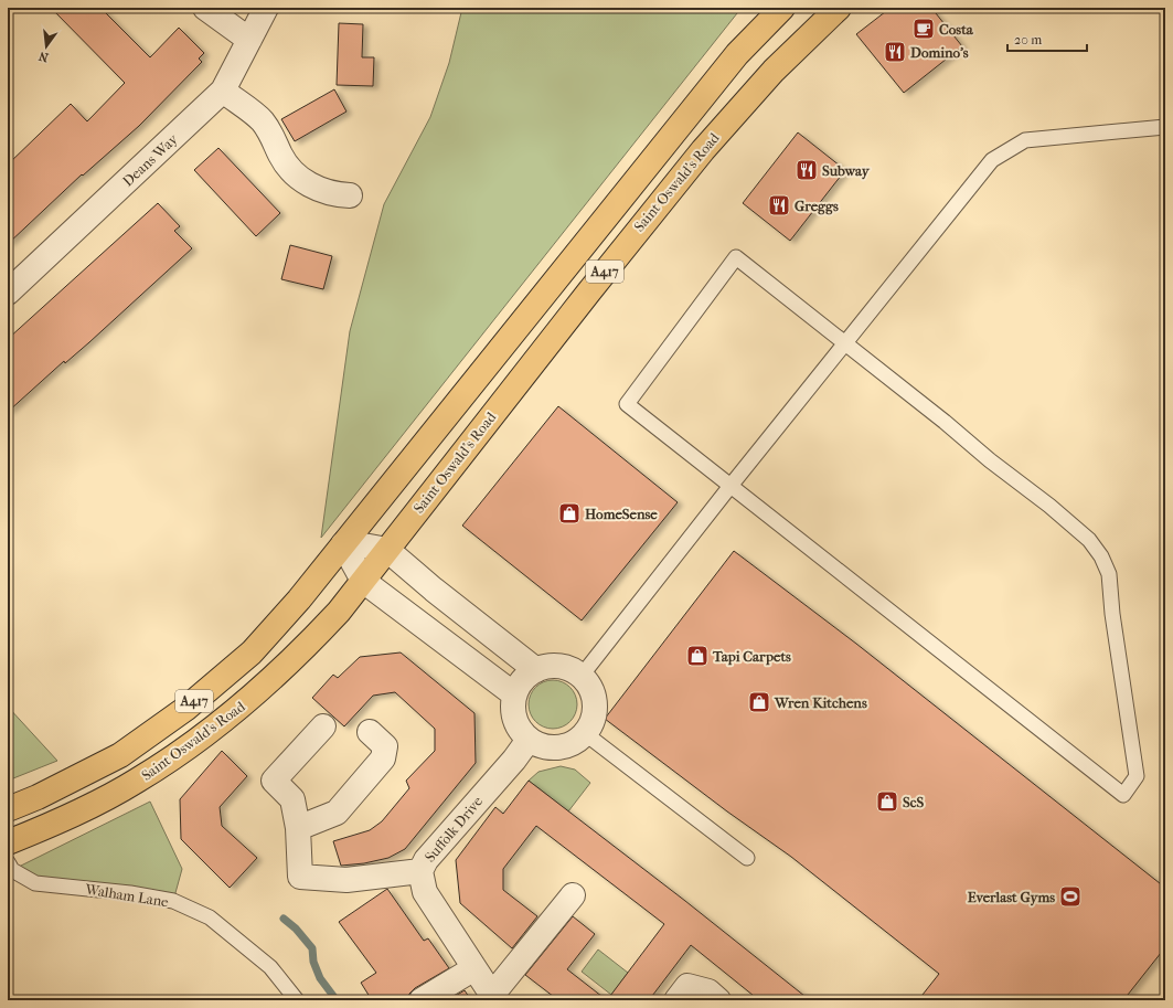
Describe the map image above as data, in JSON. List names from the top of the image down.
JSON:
{
  "streets": {
    "main road": ["Saint Oswald's Road", "A417"],
    "street": ["Deans Way", "Suffolk Drive"],
    "lane": ["Walham Lane"]
  },
  "places": {
    "cafe": ["Costa"],
    "restaurant": ["Domino's", "Subway", "Greggs"],
    "shop": [
      "HomeSense",
      "Tapi Carpets",
      "Wren Kitchens",
      "ScS"
    ],
    "sports": ["Everlast Gyms"]
  },
  "scale_bar": "20 m",
  "north": "bottom"
}
